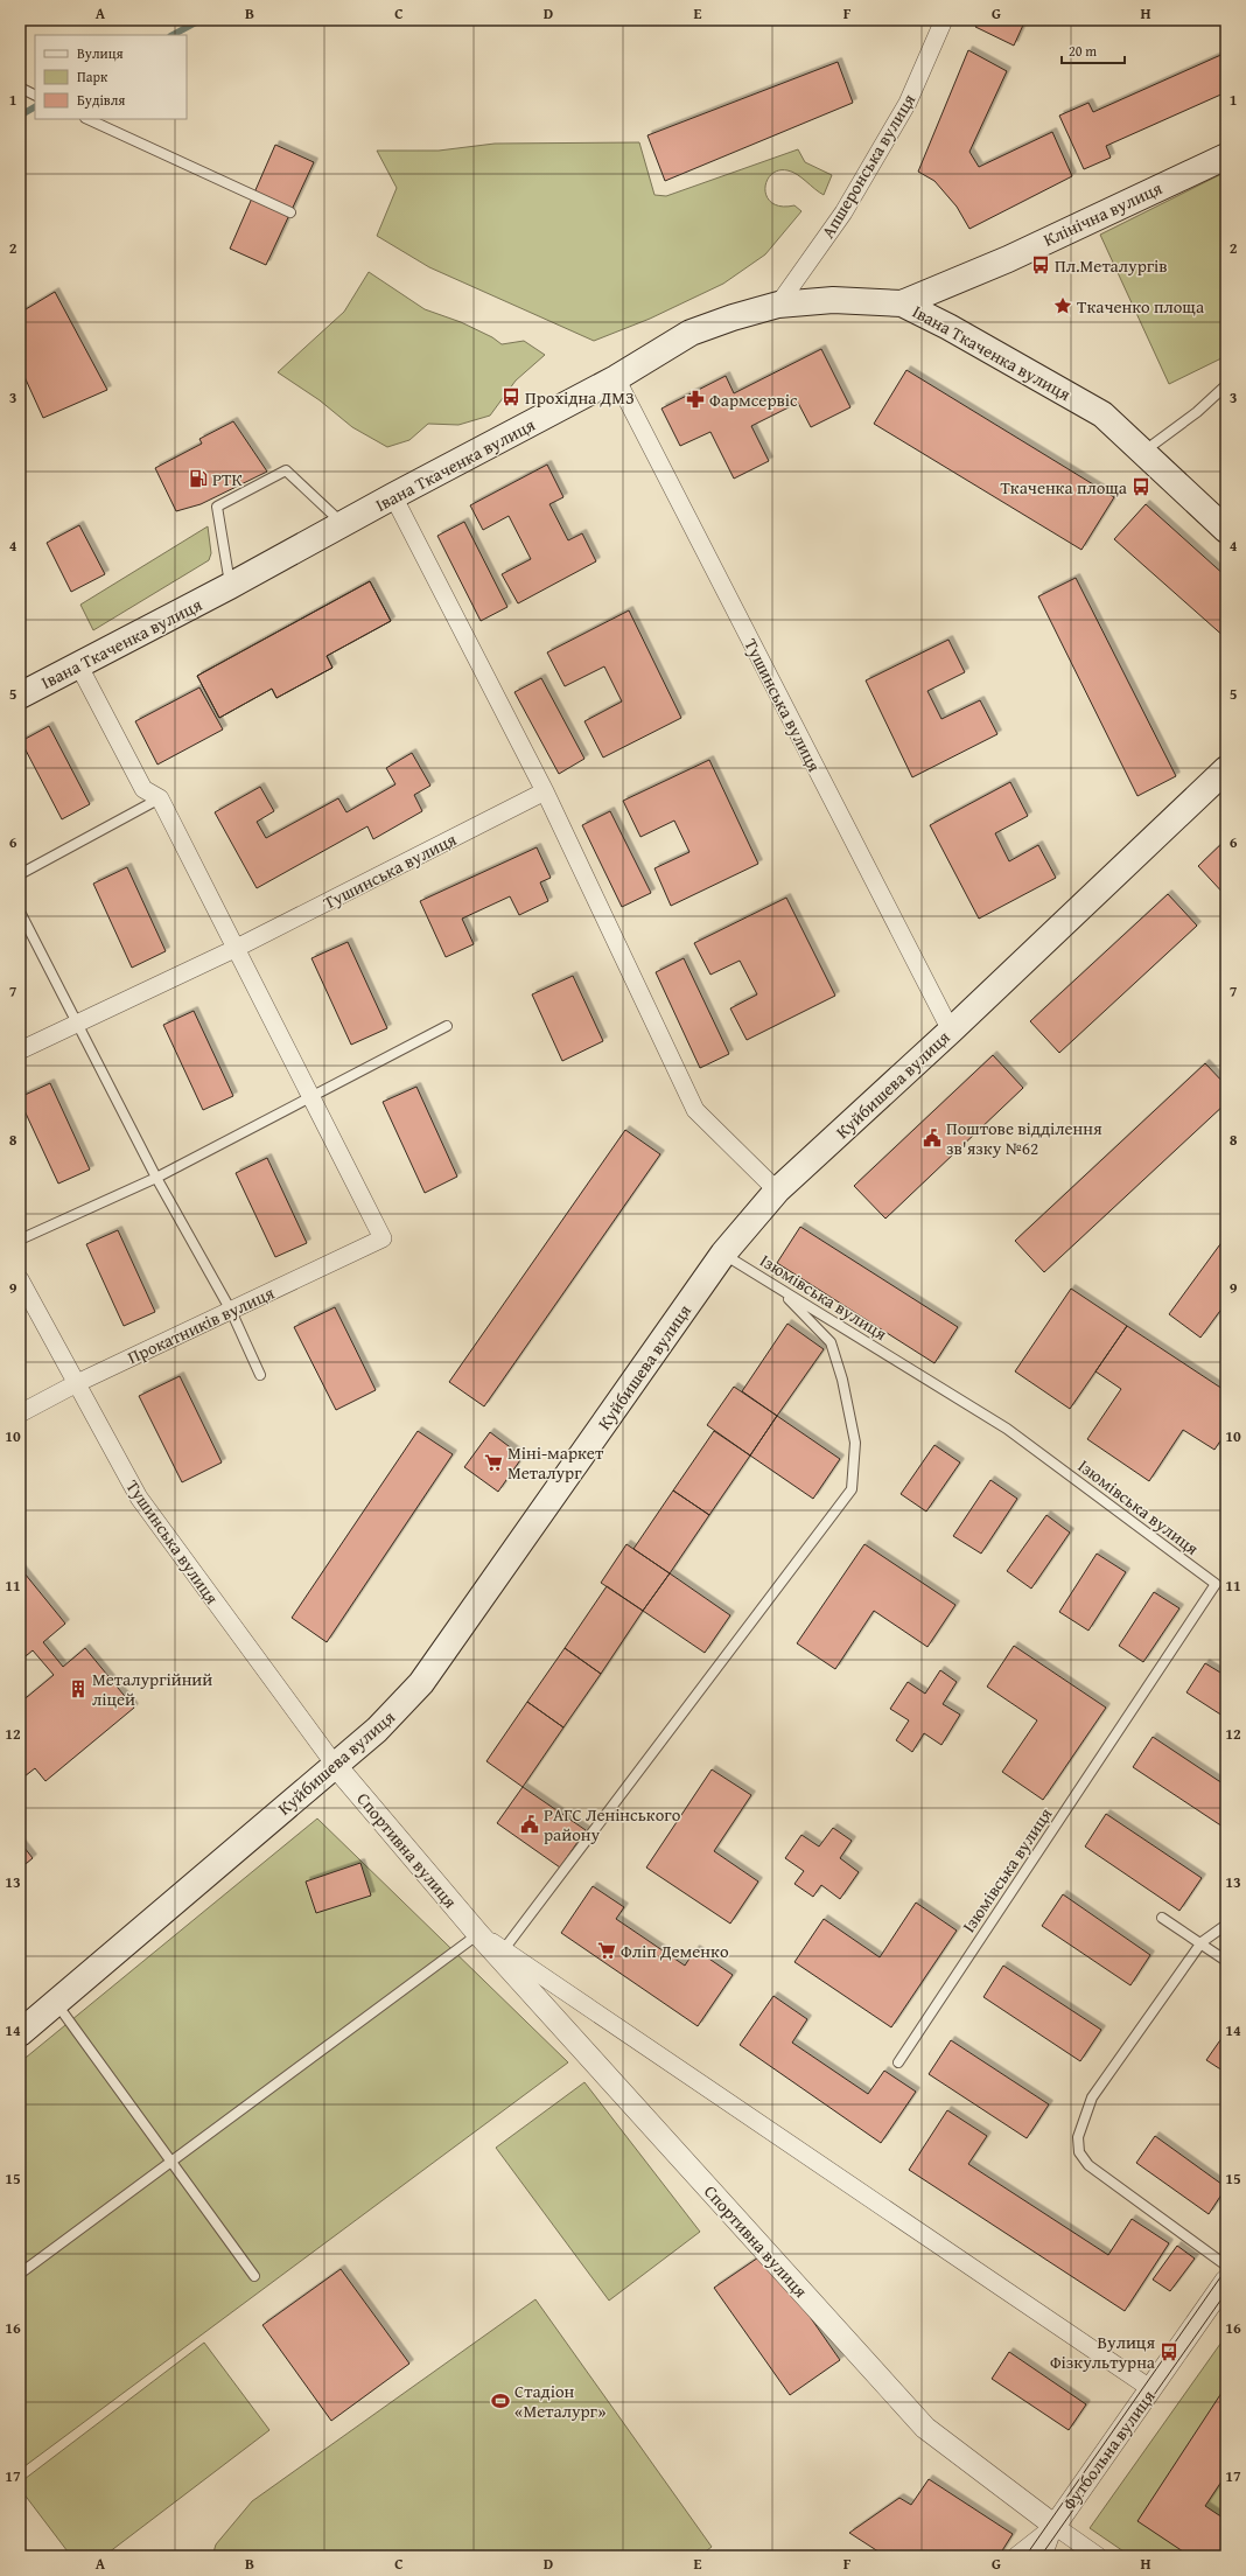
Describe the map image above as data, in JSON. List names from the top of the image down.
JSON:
{
  "streets": {
    "main road": ["Клінічна вулиця", "Івана Ткаченка вулиця", "Куйбишева вулиця"],
    "street": [
      "Апшеронська вулиця",
      "Тушинська вулиця",
      "Прокатників вулиця",
      "Спортивна вулиця",
      "Футбольна вулиця"
    ],
    "lane": ["Ізюмівська вулиця"]
  },
  "crossings": [
    ["Апшеронська вулиця", "Івана Ткаченка вулиця"],
    ["Клінічна вулиця", "Івана Ткаченка вулиця"],
    ["Івана Ткаченка вулиця", "Тушинська вулиця"],
    ["Тушинська вулиця", "Куйбишева вулиця"],
    ["Тушинська вулиця", "Прокатників вулиця"],
    ["Тушинська вулиця", "Спортивна вулиця"],
    ["Куйбишева вулиця", "Ізюмівська вулиця"],
    ["Куйбишева вулиця", "Спортивна вулиця"],
    ["Спортивна вулиця", "Футбольна вулиця"]
  ],
  "places": {
    "bus stop": [
      "Пл.Металургів",
      "Прохідна ДМЗ",
      "Ткаченка площа",
      "Вулиця Фізкультурна"
    ],
    "place": ["Ткаченко площа"],
    "pharmacy": ["Фармсервіс"],
    "fuel station": ["РТК"],
    "public building": ["Поштове відділення зв'язку №62", "РАГС Ленінського району"],
    "supermarket": ["Міні-маркет Металург", "Фліп Деменко"],
    "building": ["Металургійний ліцей"],
    "sports": ["Стадіон «Металург»"]
  },
  "legend": ["Вулиця", "Парк", "Будівля"],
  "scale_bar": "20 m",
  "grid": {
    "columns": [
      "A",
      "B",
      "C",
      "D",
      "E",
      "F",
      "G",
      "H"
    ],
    "rows": [
      "1",
      "2",
      "3",
      "4",
      "5",
      "6",
      "7",
      "8",
      "9",
      "10",
      "11",
      "12",
      "13",
      "14",
      "15",
      "16",
      "17"
    ]
  }
}
